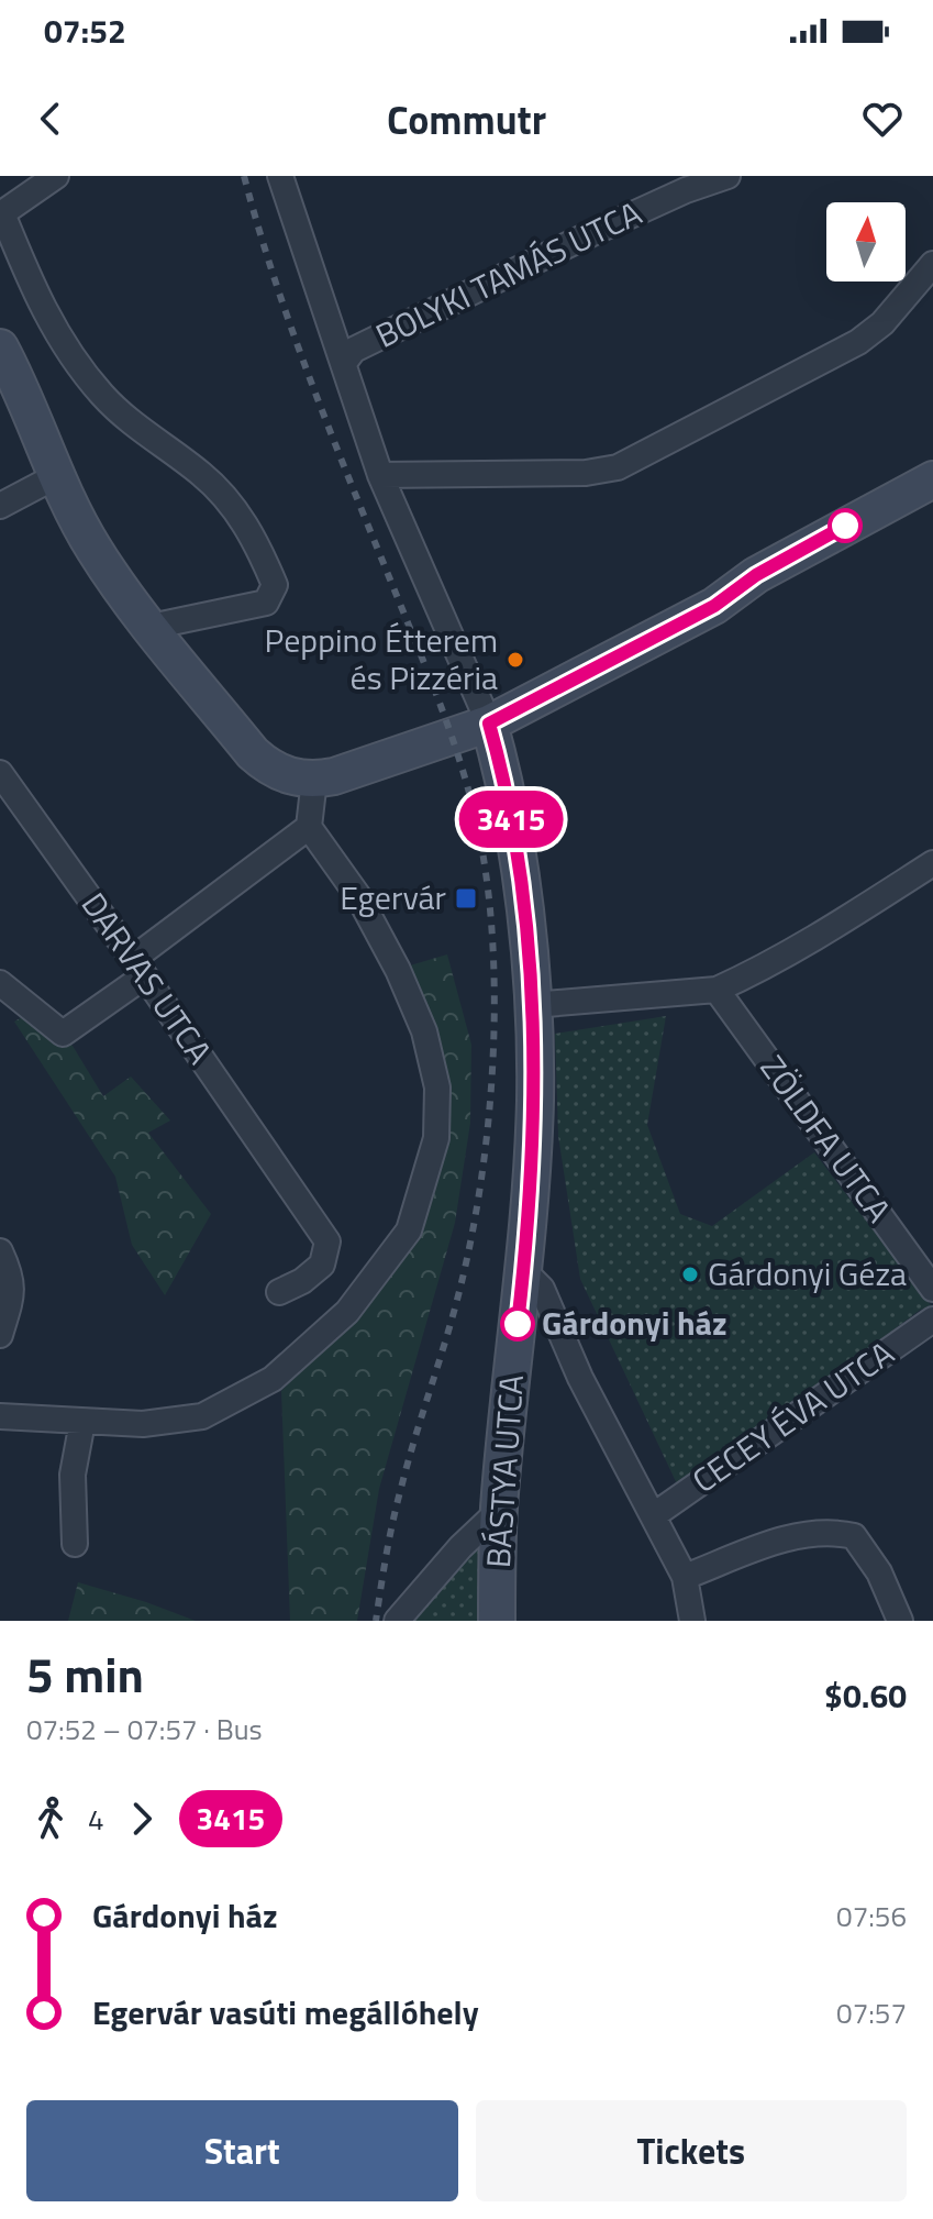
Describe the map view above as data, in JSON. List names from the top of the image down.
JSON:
{
  "streets": {
    "main road": ["BÁSTYA UTCA"],
    "street": [
      "BOLYKI TAMÁS UTCA",
      "DARVAS UTCA",
      "ZÖLDFA UTCA",
      "CECEY ÉVA UTCA"
    ]
  },
  "places": {
    "other": ["Peppino Étterem és Pizzéria", "Gárdonyi Géza", "Gárdonyi ház"],
    "transit": ["Egervár"]
  },
  "lines": ["bus line 3415"],
  "north": "top",
  "page": {
    "status": "07:52",
    "header": "Commutr",
    "on_map": "3415",
    "heading": ["5 min", "07:52 – 07:57 · Bus", "$0.60"],
    "legs": ["4", "3415"],
    "list": [
      {
        "name": "Gárdonyi ház",
        "value": "07:56"
      },
      {
        "name": "Egervár vasúti megállóhely",
        "value": "07:57"
      }
    ],
    "buttons": ["Start", "Tickets"]
  }
}
